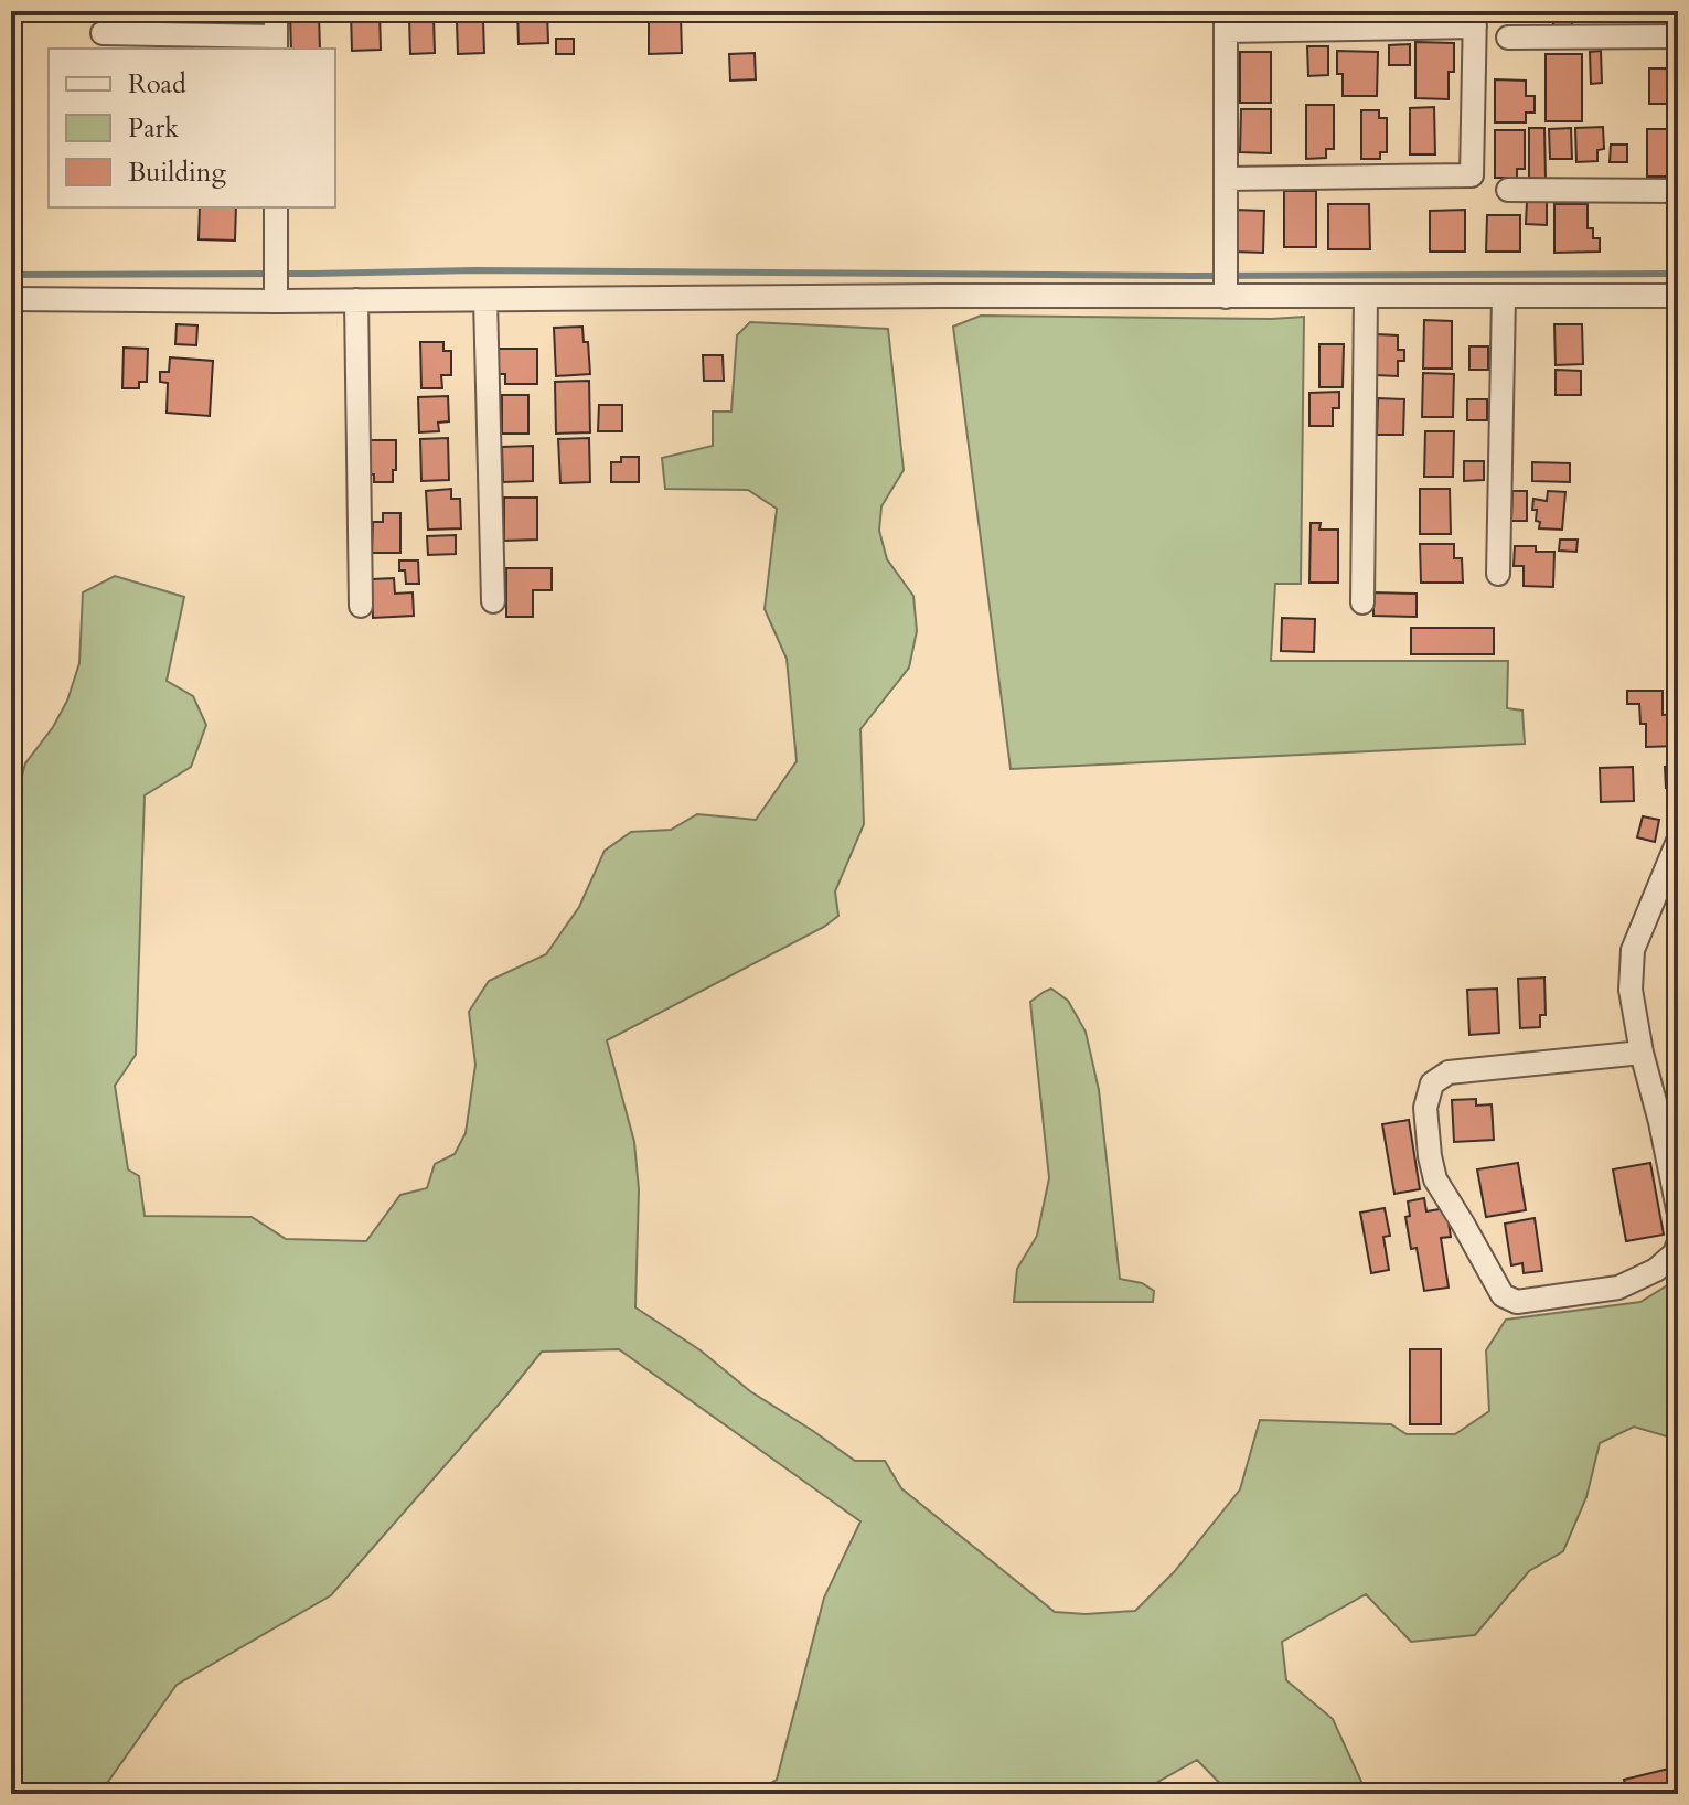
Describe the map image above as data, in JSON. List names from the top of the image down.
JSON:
{
  "legend": ["Road", "Park", "Building"]
}
